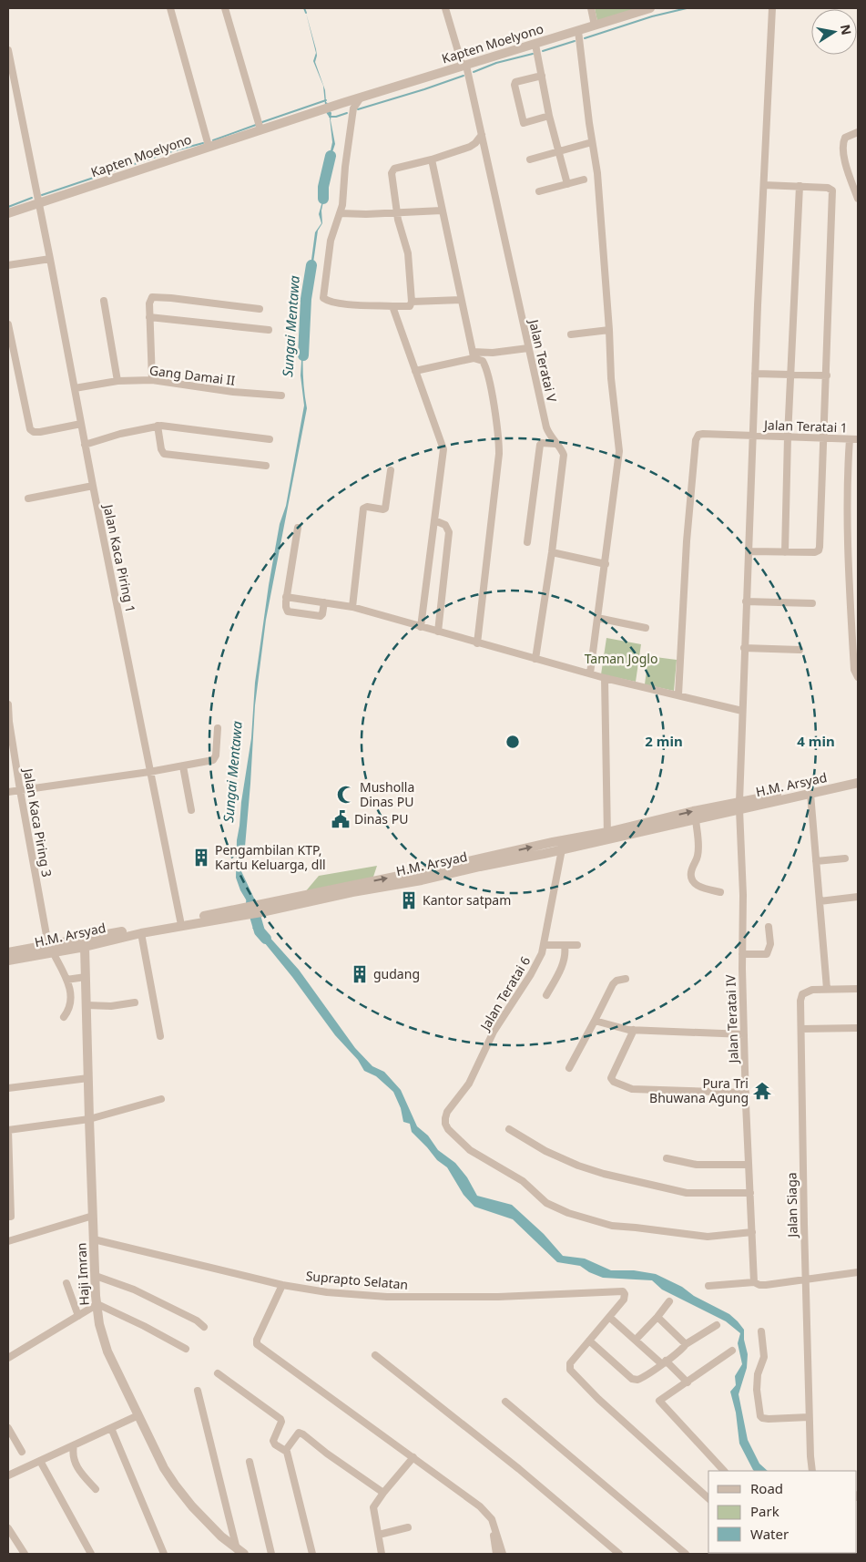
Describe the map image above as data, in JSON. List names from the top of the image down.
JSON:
{
  "streets": {
    "street": [
      "Kapten Moelyono",
      "Jalan Teratai V",
      "Gang Damai II",
      "Jalan Teratai 1",
      "Jalan Kaca Piring 1",
      "H.M. Arsyad",
      "Jalan Kaca Piring 3",
      "Jalan Teratai 6",
      "Jalan Teratai IV",
      "Jalan Siaga",
      "Haji Imran",
      "Suprapto Selatan"
    ]
  },
  "crossings": [
    ["Kapten Moelyono", "Jalan Teratai V"],
    ["Kapten Moelyono", "Jalan Kaca Piring 1"],
    ["Gang Damai II", "Jalan Kaca Piring 1"],
    ["Jalan Teratai 1", "Jalan Teratai IV"],
    ["Jalan Kaca Piring 1", "H.M. Arsyad"],
    ["H.M. Arsyad", "Jalan Kaca Piring 3"],
    ["H.M. Arsyad", "Jalan Teratai 6"],
    ["H.M. Arsyad", "Jalan Teratai IV"],
    ["H.M. Arsyad", "Haji Imran"],
    ["Jalan Teratai 6", "Jalan Teratai IV"],
    ["Haji Imran", "Suprapto Selatan"]
  ],
  "water": ["Sungai Mentawa"],
  "parks": ["Taman Joglo"],
  "places": {
    "mosque": ["Musholla Dinas PU"],
    "public building": ["Dinas PU"],
    "building": ["Pengambilan KTP, Kartu Keluarga, dll", "Kantor satpam", "gudang"],
    "temple": ["Pura Tri Bhuwana Agung"]
  },
  "legend": ["Road", "Park", "Water"],
  "north": "right",
  "rings": ["2 min", "4 min"]
}
